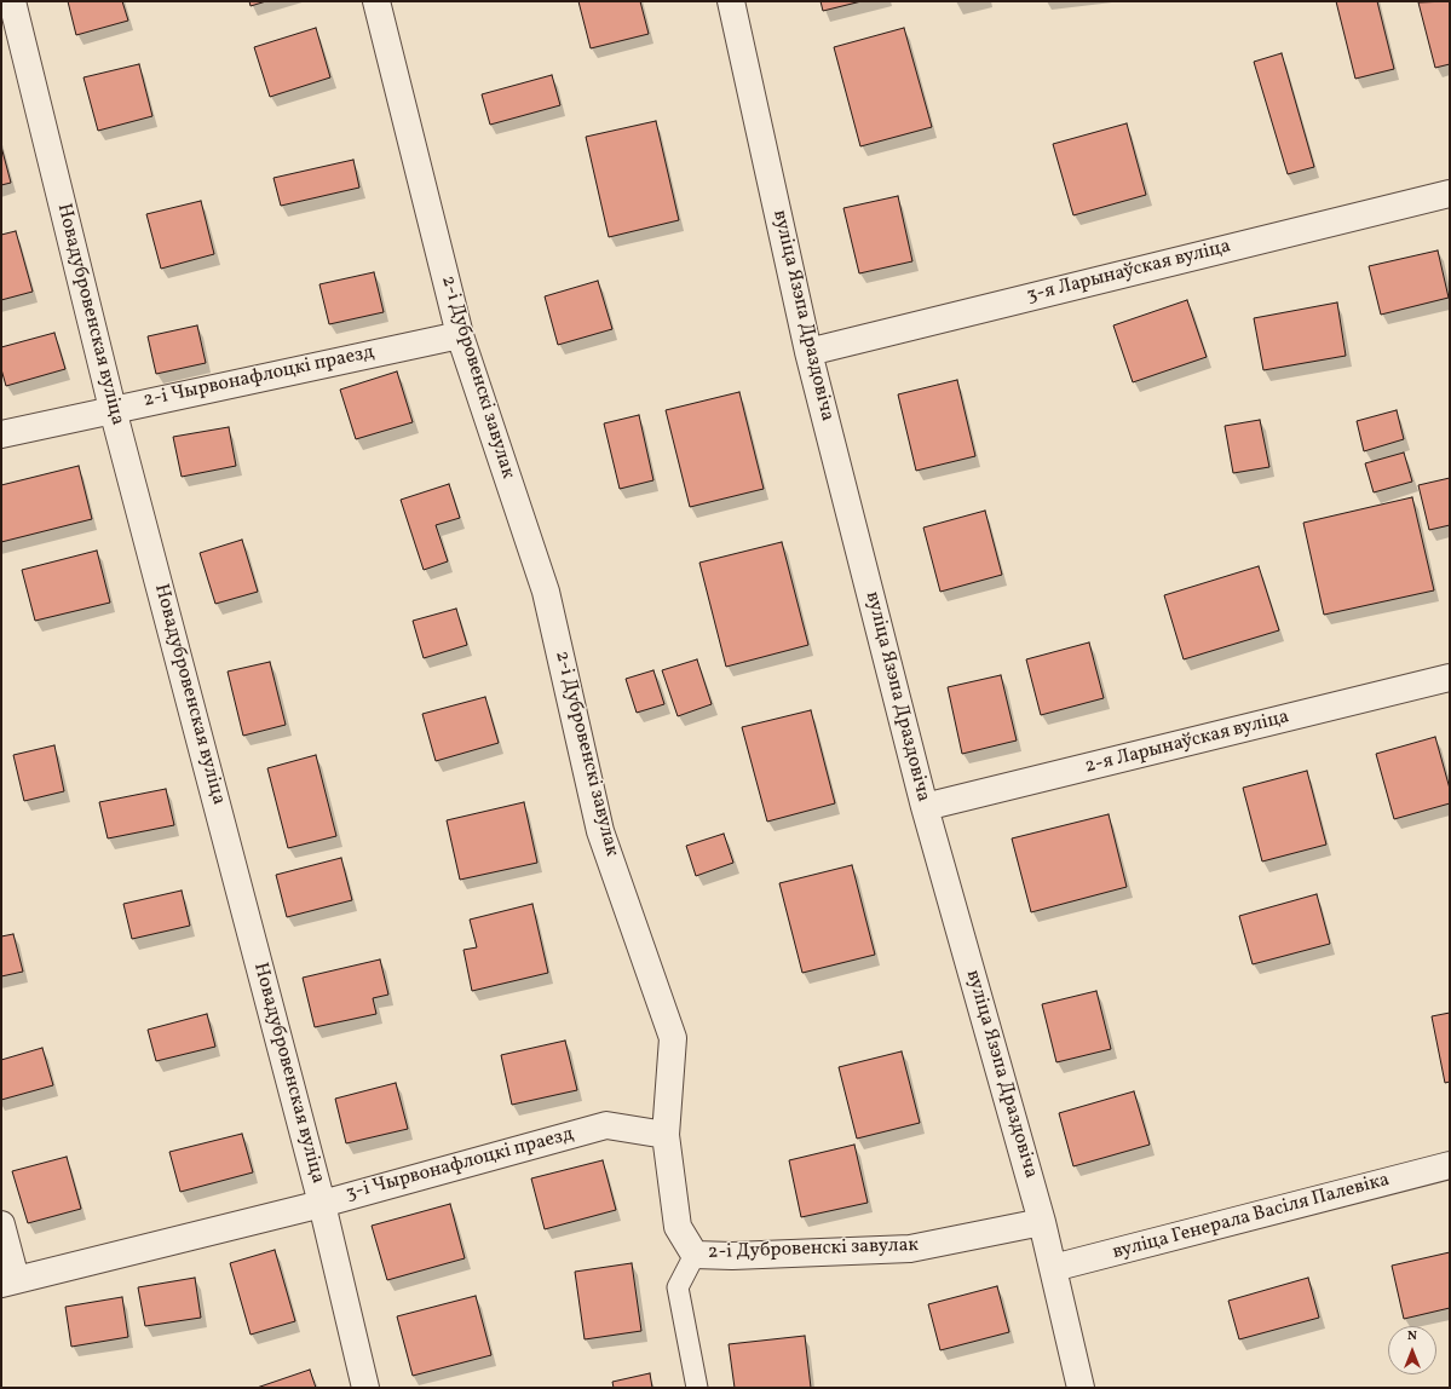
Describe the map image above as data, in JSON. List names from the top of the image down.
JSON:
{
  "streets": {
    "street": [
      "3-я Ларынаўская вуліца",
      "Новадубровенская вуліца",
      "вуліца Язэпа Драздовіча",
      "2-і Чырвонафлоцкі праезд",
      "2-і Дубровенскі завулак",
      "2-я Ларынаўская вуліца",
      "3-і Чырвонафлоцкі праезд",
      "вуліца Генерала Васіля Палевіка"
    ]
  },
  "crossings": [
    ["3-я Ларынаўская вуліца", "вуліца Язэпа Драздовіча"],
    ["Новадубровенская вуліца", "2-і Чырвонафлоцкі праезд"],
    ["Новадубровенская вуліца", "3-і Чырвонафлоцкі праезд"],
    ["вуліца Язэпа Драздовіча", "2-і Дубровенскі завулак"],
    ["вуліца Язэпа Драздовіча", "2-я Ларынаўская вуліца"],
    ["вуліца Язэпа Драздовіча", "вуліца Генерала Васіля Палевіка"],
    ["2-і Чырвонафлоцкі праезд", "2-і Дубровенскі завулак"],
    ["2-і Дубровенскі завулак", "3-і Чырвонафлоцкі праезд"]
  ],
  "north": "top"
}
